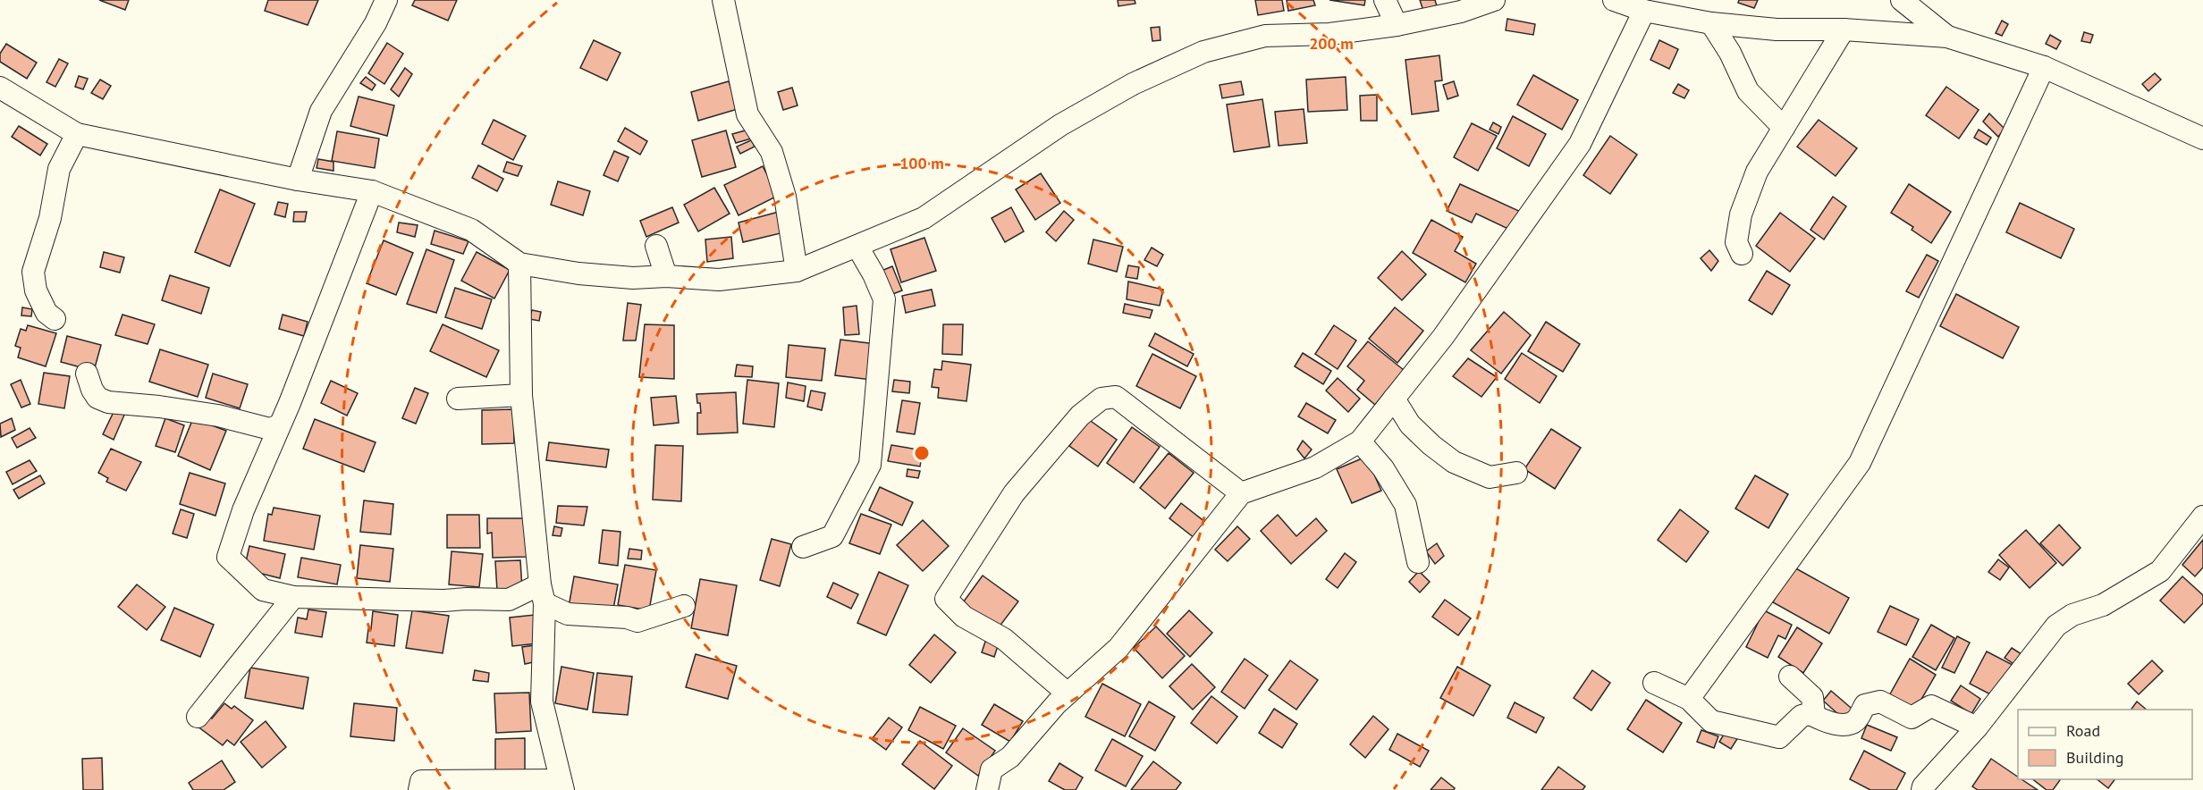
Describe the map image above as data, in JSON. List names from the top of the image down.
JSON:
{
  "legend": ["Road", "Building"],
  "rings": ["200 m", "100 m"]
}
